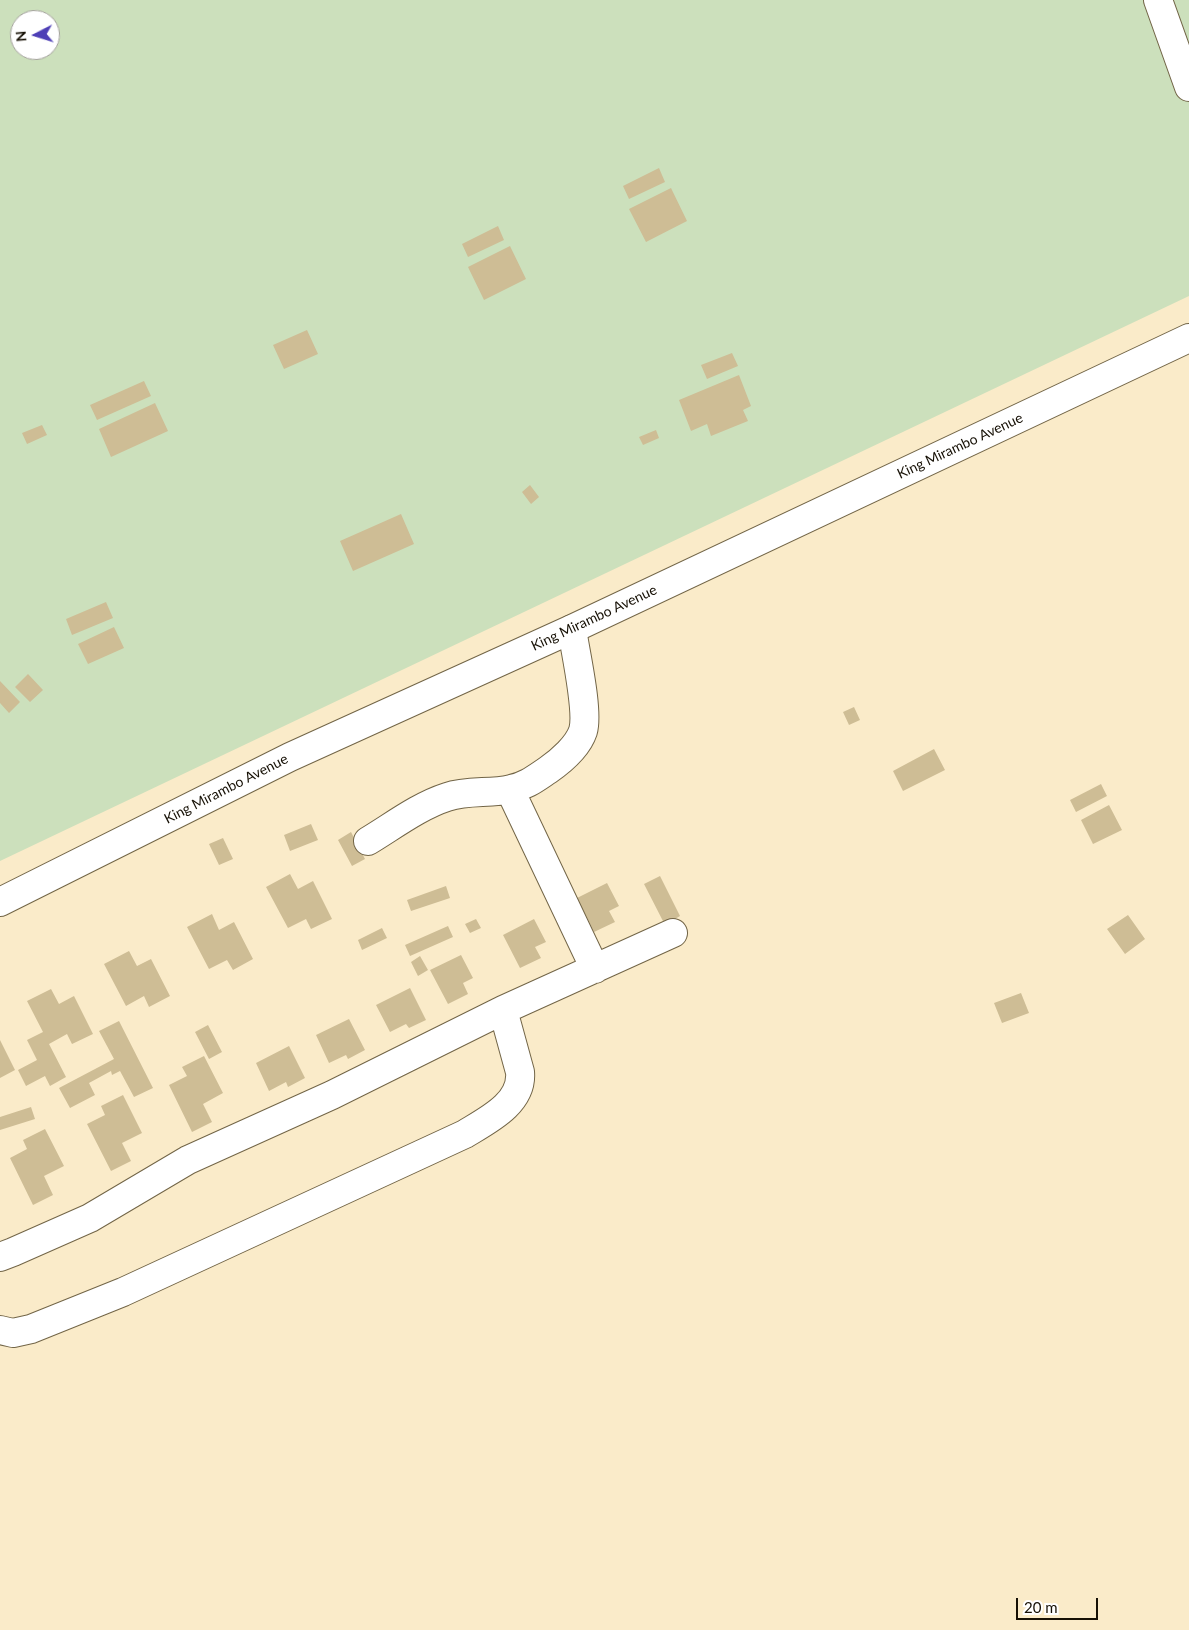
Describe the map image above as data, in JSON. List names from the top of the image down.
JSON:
{
  "streets": {
    "street": ["King Mirambo Avenue"]
  },
  "scale_bar": "20 m",
  "north": "left"
}
